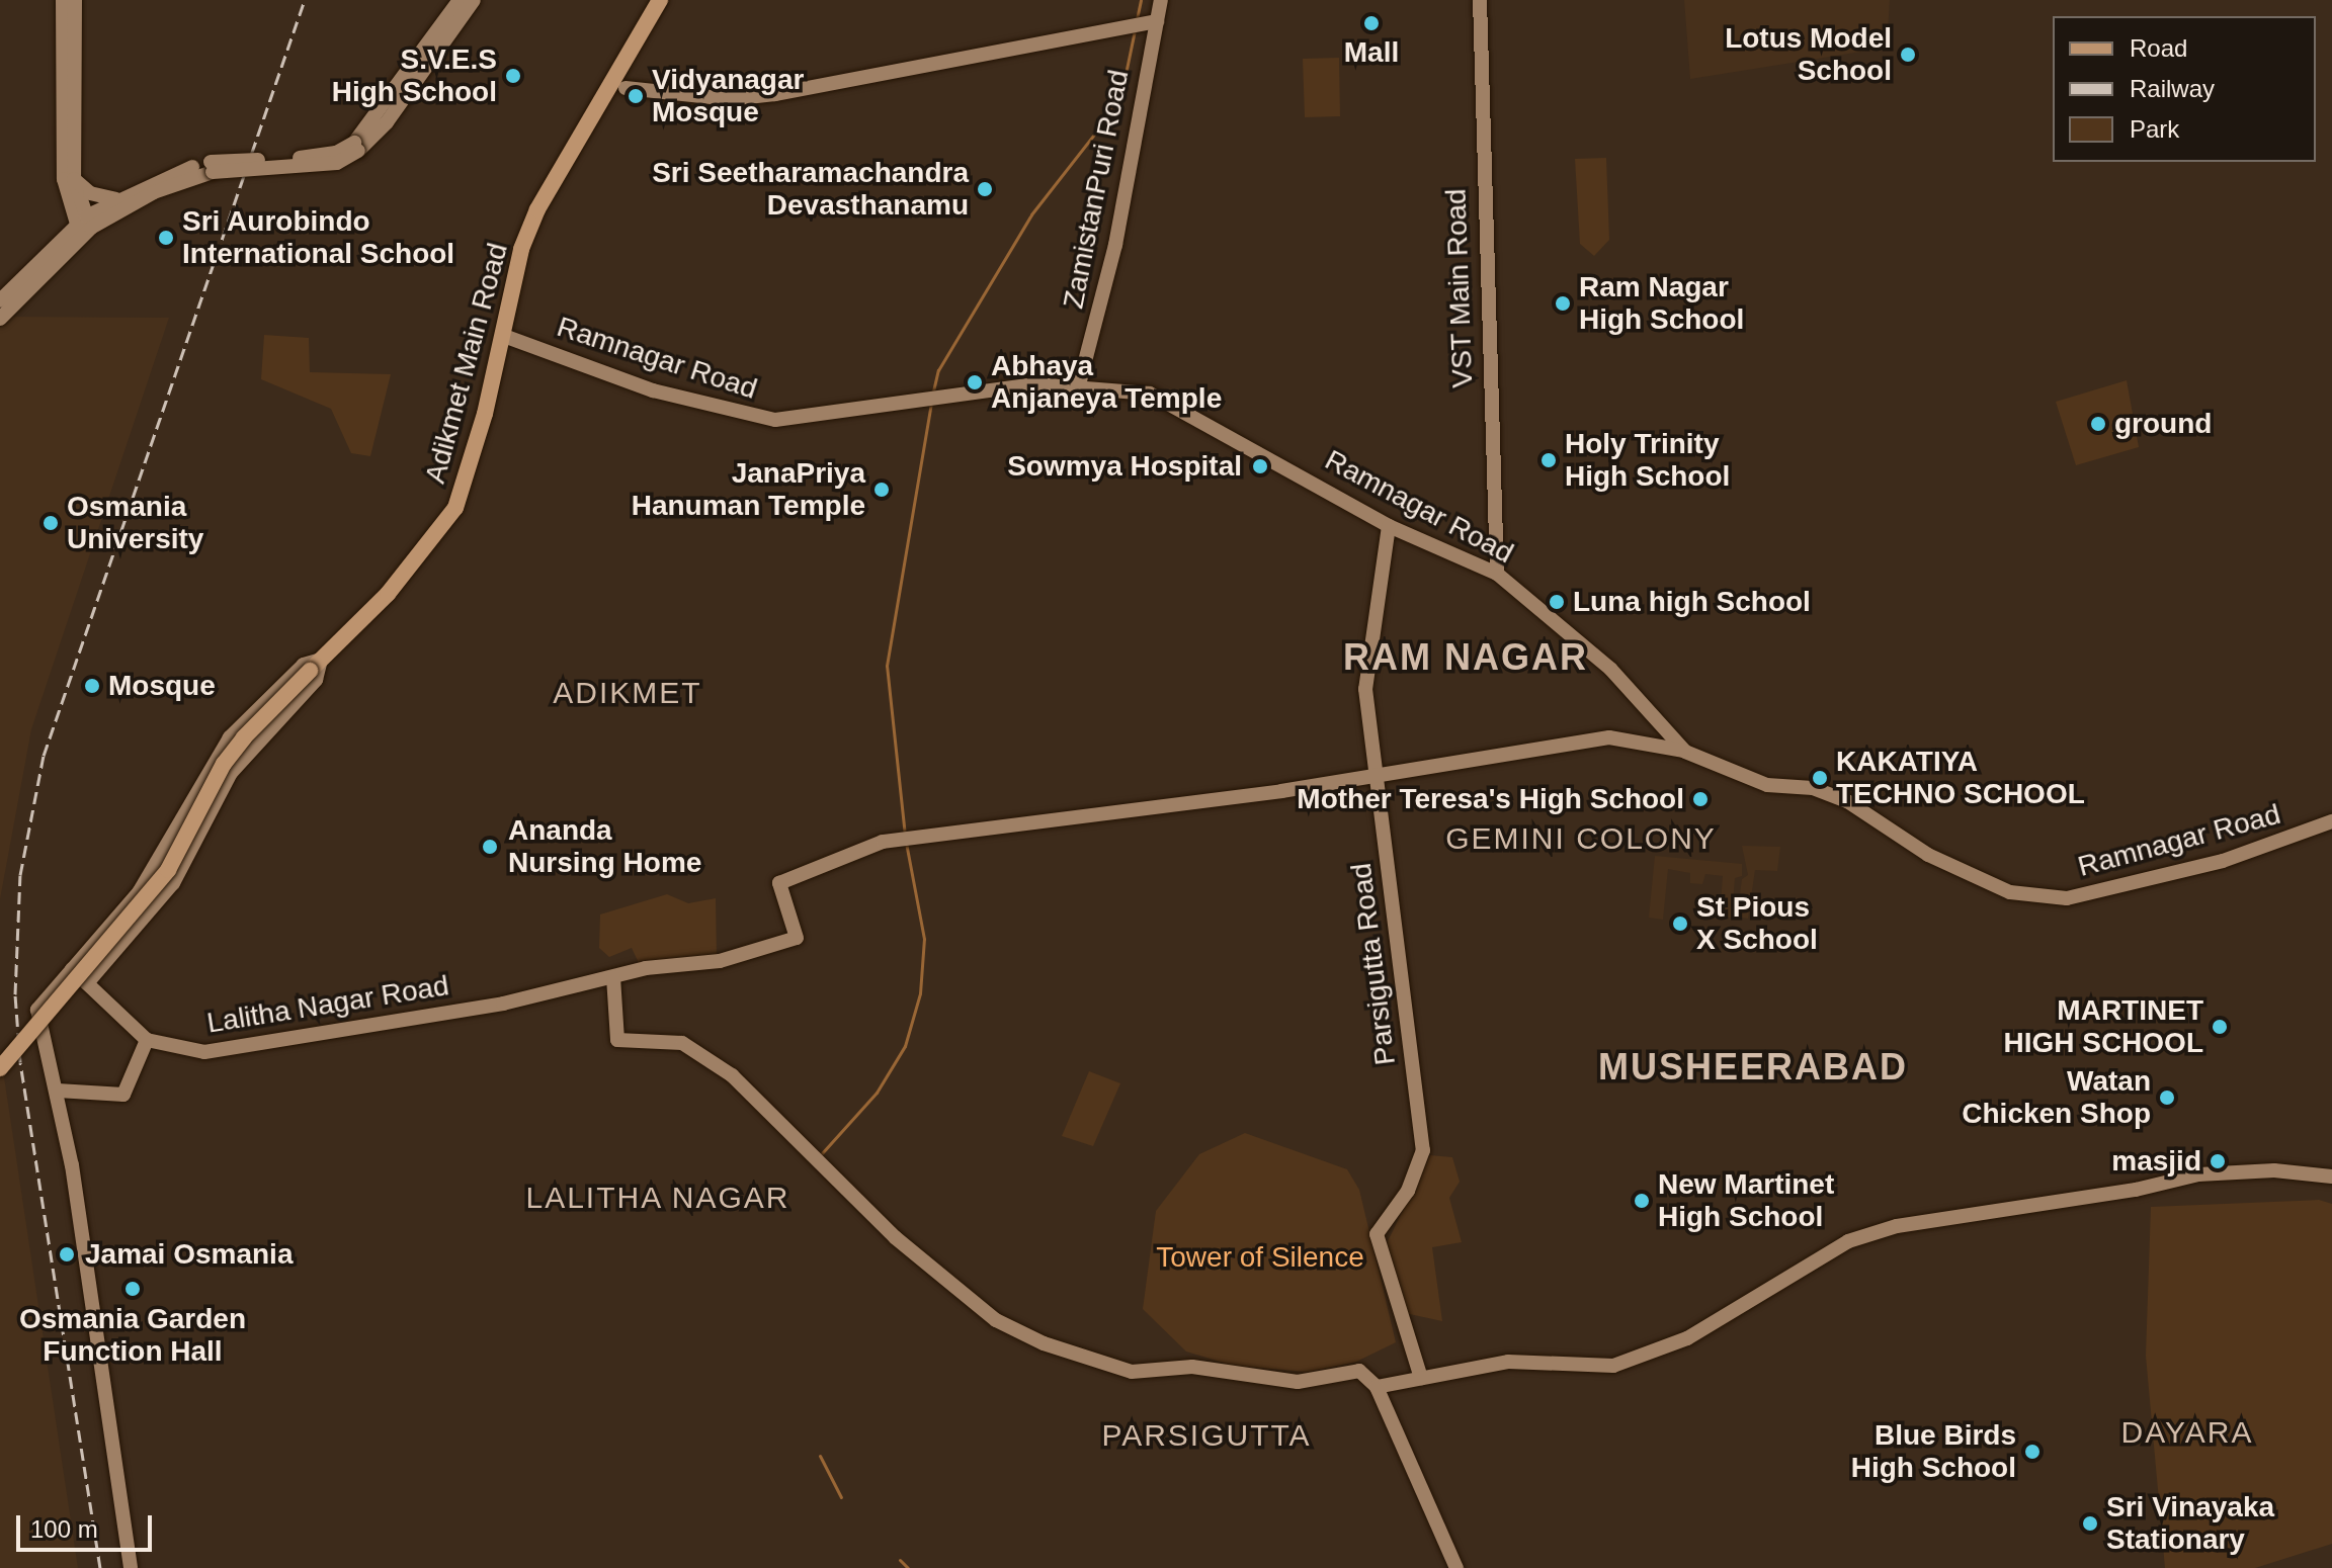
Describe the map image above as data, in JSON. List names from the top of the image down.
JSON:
{
  "streets": {
    "main road": ["Adikmet Main Road"],
    "street": [
      "ZamistanPuri Road",
      "VST Main Road",
      "Ramnagar Road",
      "Parsigutta Road",
      "Lalitha Nagar Road"
    ]
  },
  "crossings": [
    ["ZamistanPuri Road", "Ramnagar Road"],
    ["VST Main Road", "Ramnagar Road"],
    ["Ramnagar Road", "Adikmet Main Road"],
    ["Ramnagar Road", "Parsigutta Road"],
    ["Parsigutta Road", "Lalitha Nagar Road"]
  ],
  "districts": [
    "RAM NAGAR",
    "ADIKMET",
    "GEMINI COLONY",
    "MUSHEERABAD",
    "LALITHA NAGAR",
    "DAYARA",
    "PARSIGUTTA"
  ],
  "parks": ["Tower of Silence"],
  "places": [
    "Mall",
    "Lotus Model School",
    "S.V.E.S High School",
    "Vidyanagar Mosque",
    "Sri Seetharamachandra Devasthanamu",
    "Sri Aurobindo International School",
    "Ram Nagar High School",
    "Abhaya Anjaneya Temple",
    "ground",
    "Holy Trinity High School",
    "Sowmya Hospital",
    "JanaPriya Hanuman Temple",
    "Osmania University",
    "Luna high School",
    "Mosque",
    "KAKATIYA TECHNO SCHOOL",
    "Mother Teresa's High School",
    "Ananda Nursing Home",
    "St Pious X School",
    "MARTINET HIGH SCHOOL",
    "Watan Chicken Shop",
    "masjid",
    "New Martinet High School",
    "Jamai Osmania",
    "Osmania Garden Function Hall",
    "Blue Birds High School",
    "Sri Vinayaka Stationary"
  ],
  "legend": ["Road", "Railway", "Park"],
  "scale_bar": "100 m"
}
